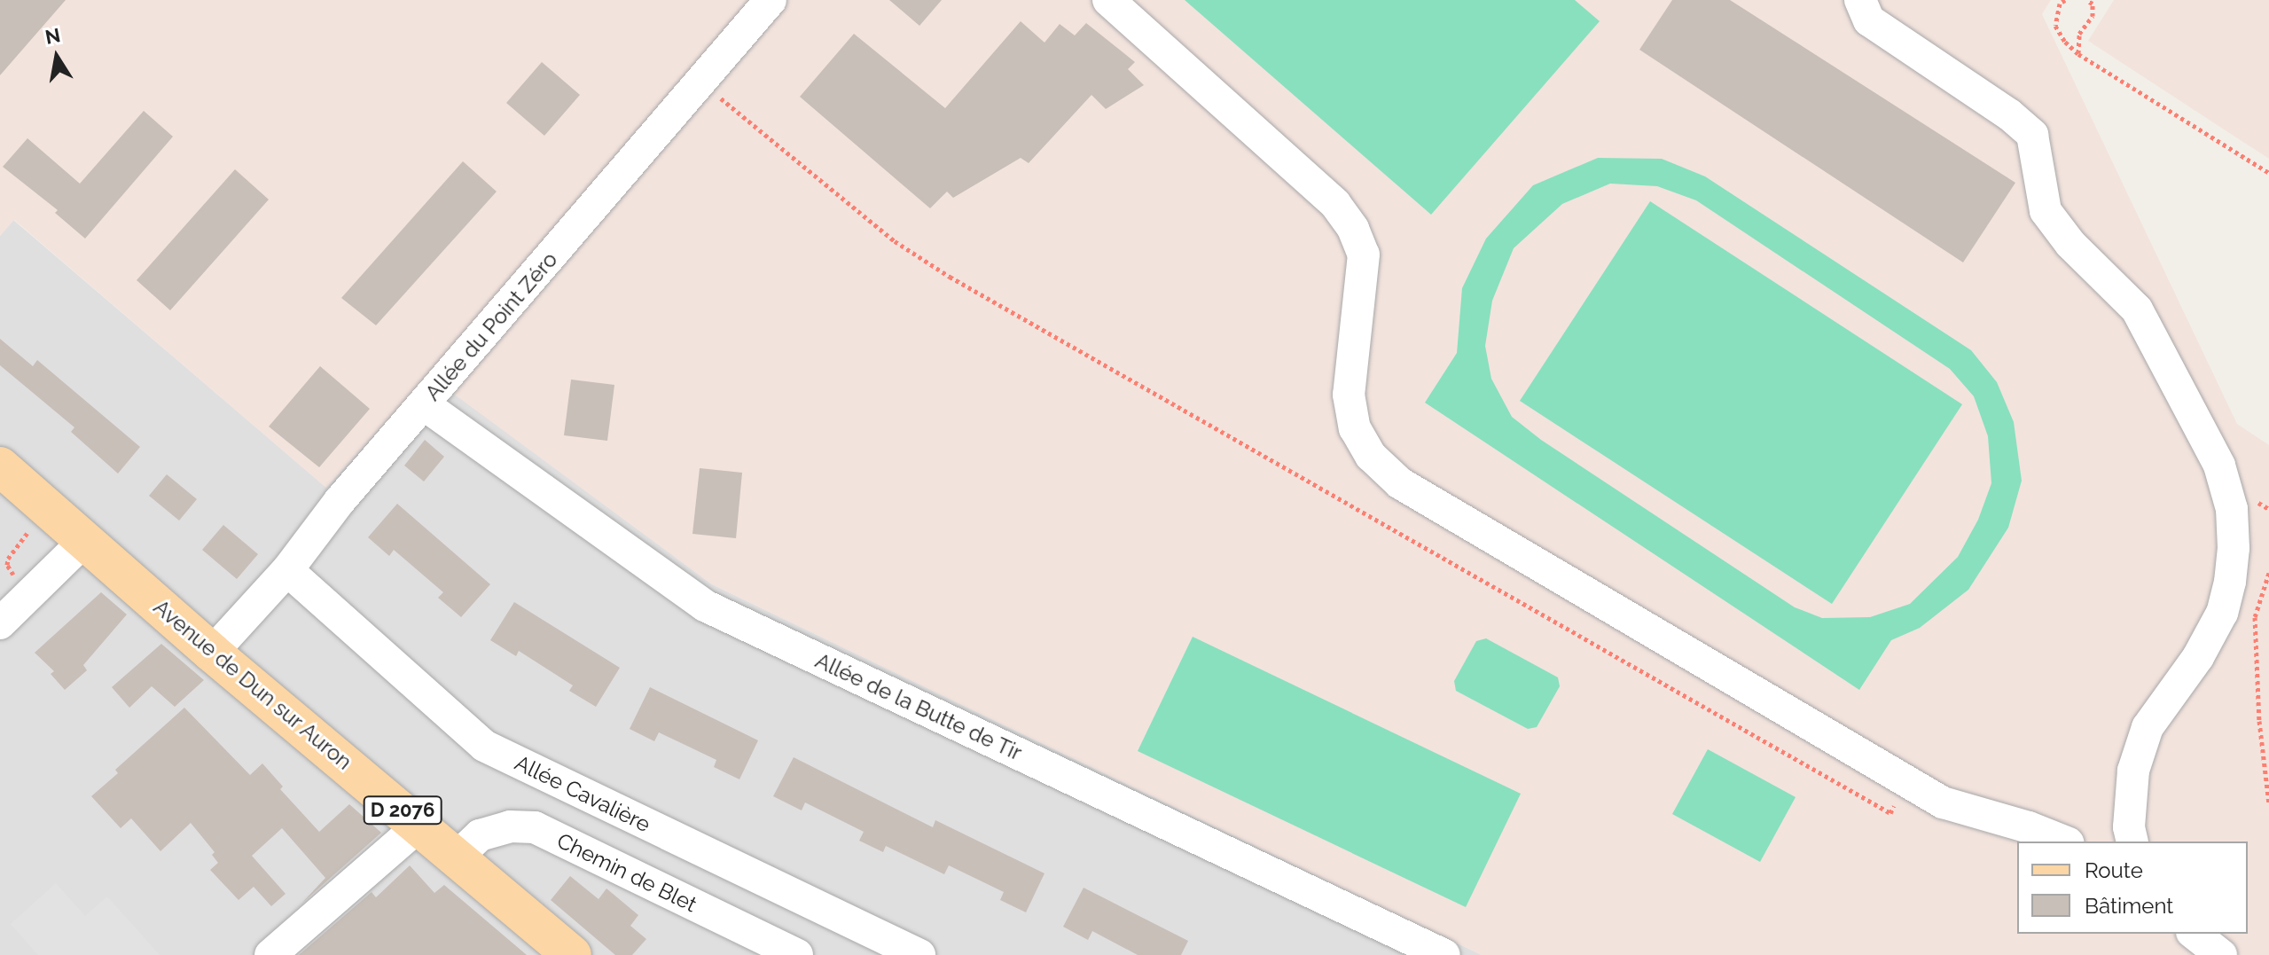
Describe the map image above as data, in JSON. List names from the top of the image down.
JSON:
{
  "streets": {
    "main road": ["Avenue de Dun sur Auron", "D 2076"],
    "street": [
      "Allée du Point Zéro",
      "Allée de la Butte de Tir",
      "Allée Cavalière",
      "Chemin de Blet"
    ]
  },
  "crossings": [
    ["Allée du Point Zéro", "Avenue de Dun sur Auron"],
    ["Allée du Point Zéro", "Allée de la Butte de Tir"],
    ["Allée du Point Zéro", "Allée Cavalière"],
    ["Avenue de Dun sur Auron", "Chemin de Blet"]
  ],
  "legend": ["Route", "Bâtiment"],
  "north": "top"
}
